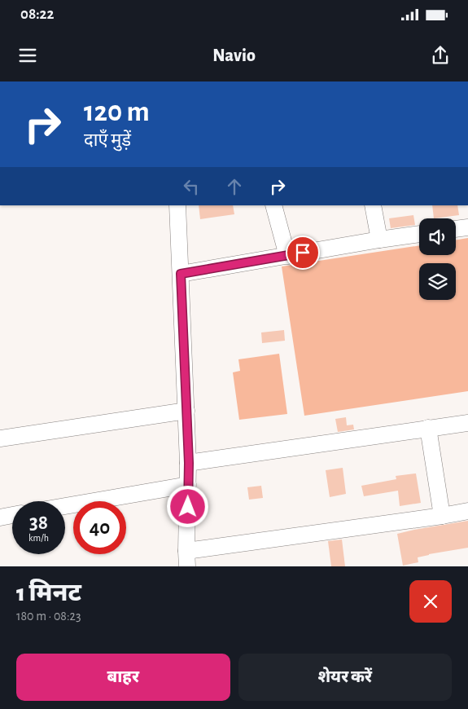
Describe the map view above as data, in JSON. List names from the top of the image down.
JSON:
{
  "page": {
    "status": "08:22",
    "header": "Navio",
    "turn": ["120 m", "दाएँ मुड़ें"],
    "speed": "38 km/h",
    "limit": "40",
    "heading": ["1 मिनट", "180 m · 08:23"],
    "buttons": ["बाहर", "शेयर करें"]
  }
}
